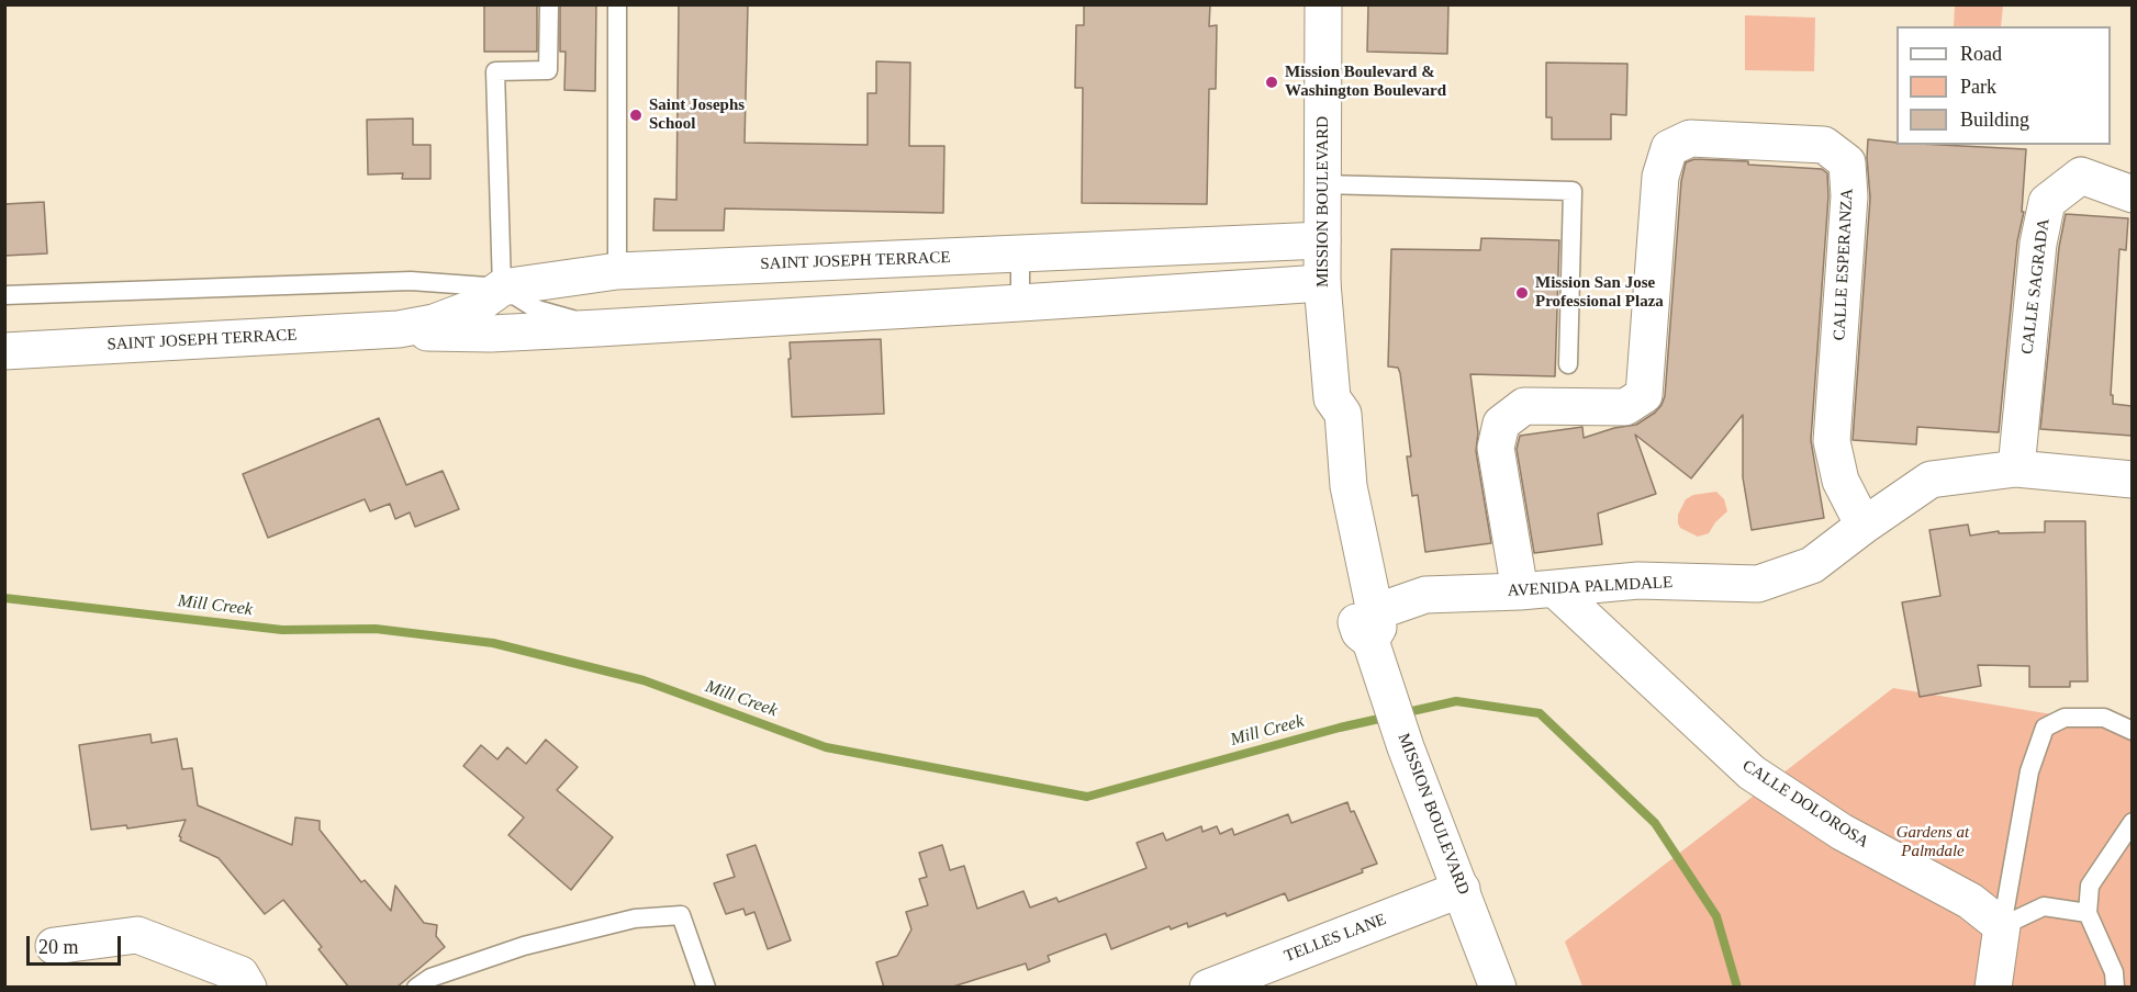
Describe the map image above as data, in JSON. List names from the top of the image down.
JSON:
{
  "streets": {
    "street": [
      "MISSION BOULEVARD",
      "SAINT JOSEPH TERRACE",
      "CALLE ESPERANZA",
      "CALLE SAGRADA",
      "AVENIDA PALMDALE",
      "CALLE DOLOROSA",
      "TELLES LANE"
    ]
  },
  "crossings": [
    ["MISSION BOULEVARD", "SAINT JOSEPH TERRACE"],
    ["MISSION BOULEVARD", "AVENIDA PALMDALE"],
    ["MISSION BOULEVARD", "TELLES LANE"],
    ["CALLE ESPERANZA", "AVENIDA PALMDALE"],
    ["CALLE ESPERANZA", "CALLE DOLOROSA"],
    ["CALLE SAGRADA", "AVENIDA PALMDALE"],
    ["AVENIDA PALMDALE", "CALLE DOLOROSA"]
  ],
  "water": ["Mill Creek"],
  "parks": ["Gardens at Palmdale"],
  "places": ["Mission Boulevard & Washington Boulevard", "Saint Josephs School", "Mission San Jose Professional Plaza"],
  "legend": ["Road", "Park", "Building"],
  "scale_bar": "20 m"
}
